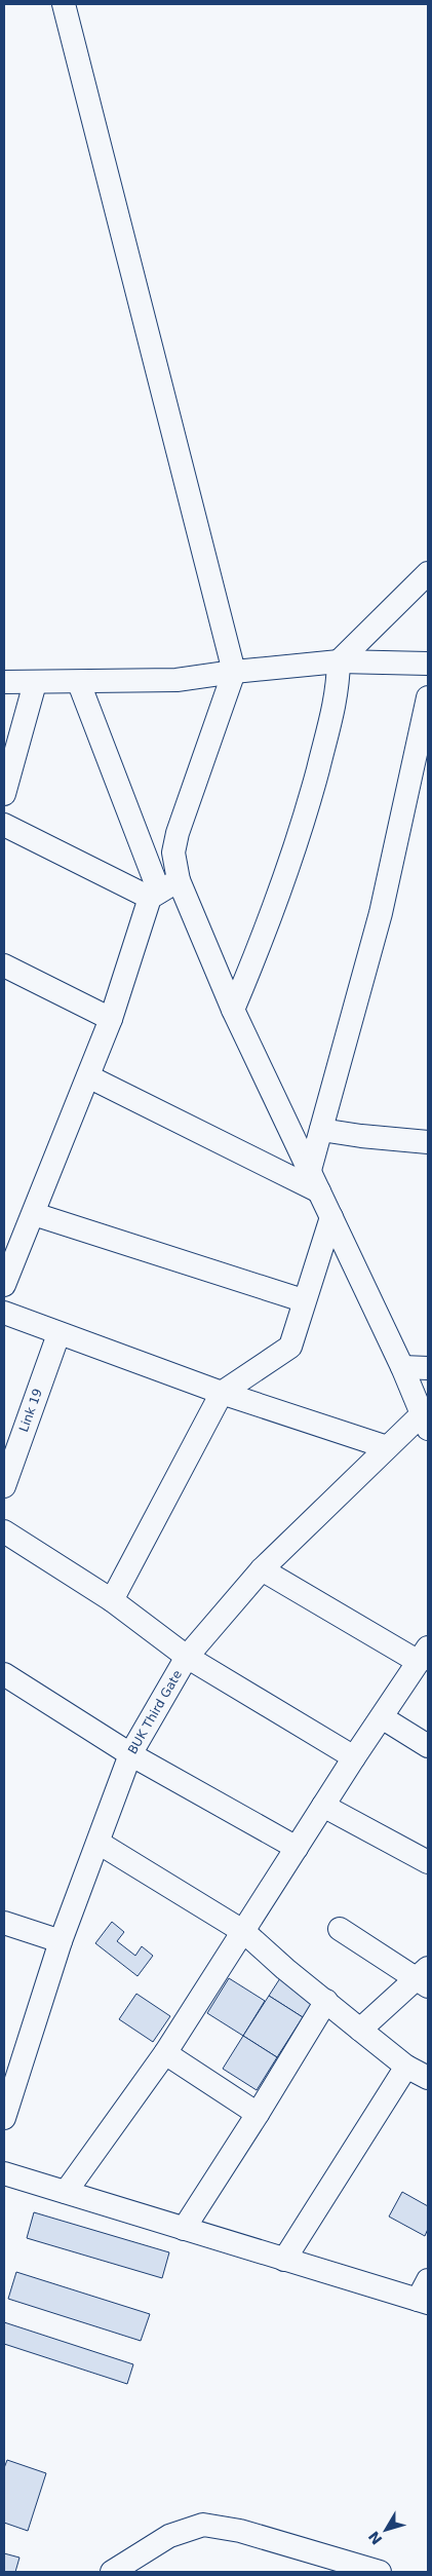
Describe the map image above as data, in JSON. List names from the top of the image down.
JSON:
{
  "streets": {
    "street": ["Link 19", "BUK Third Gate"]
  },
  "north": "bottom left"
}
